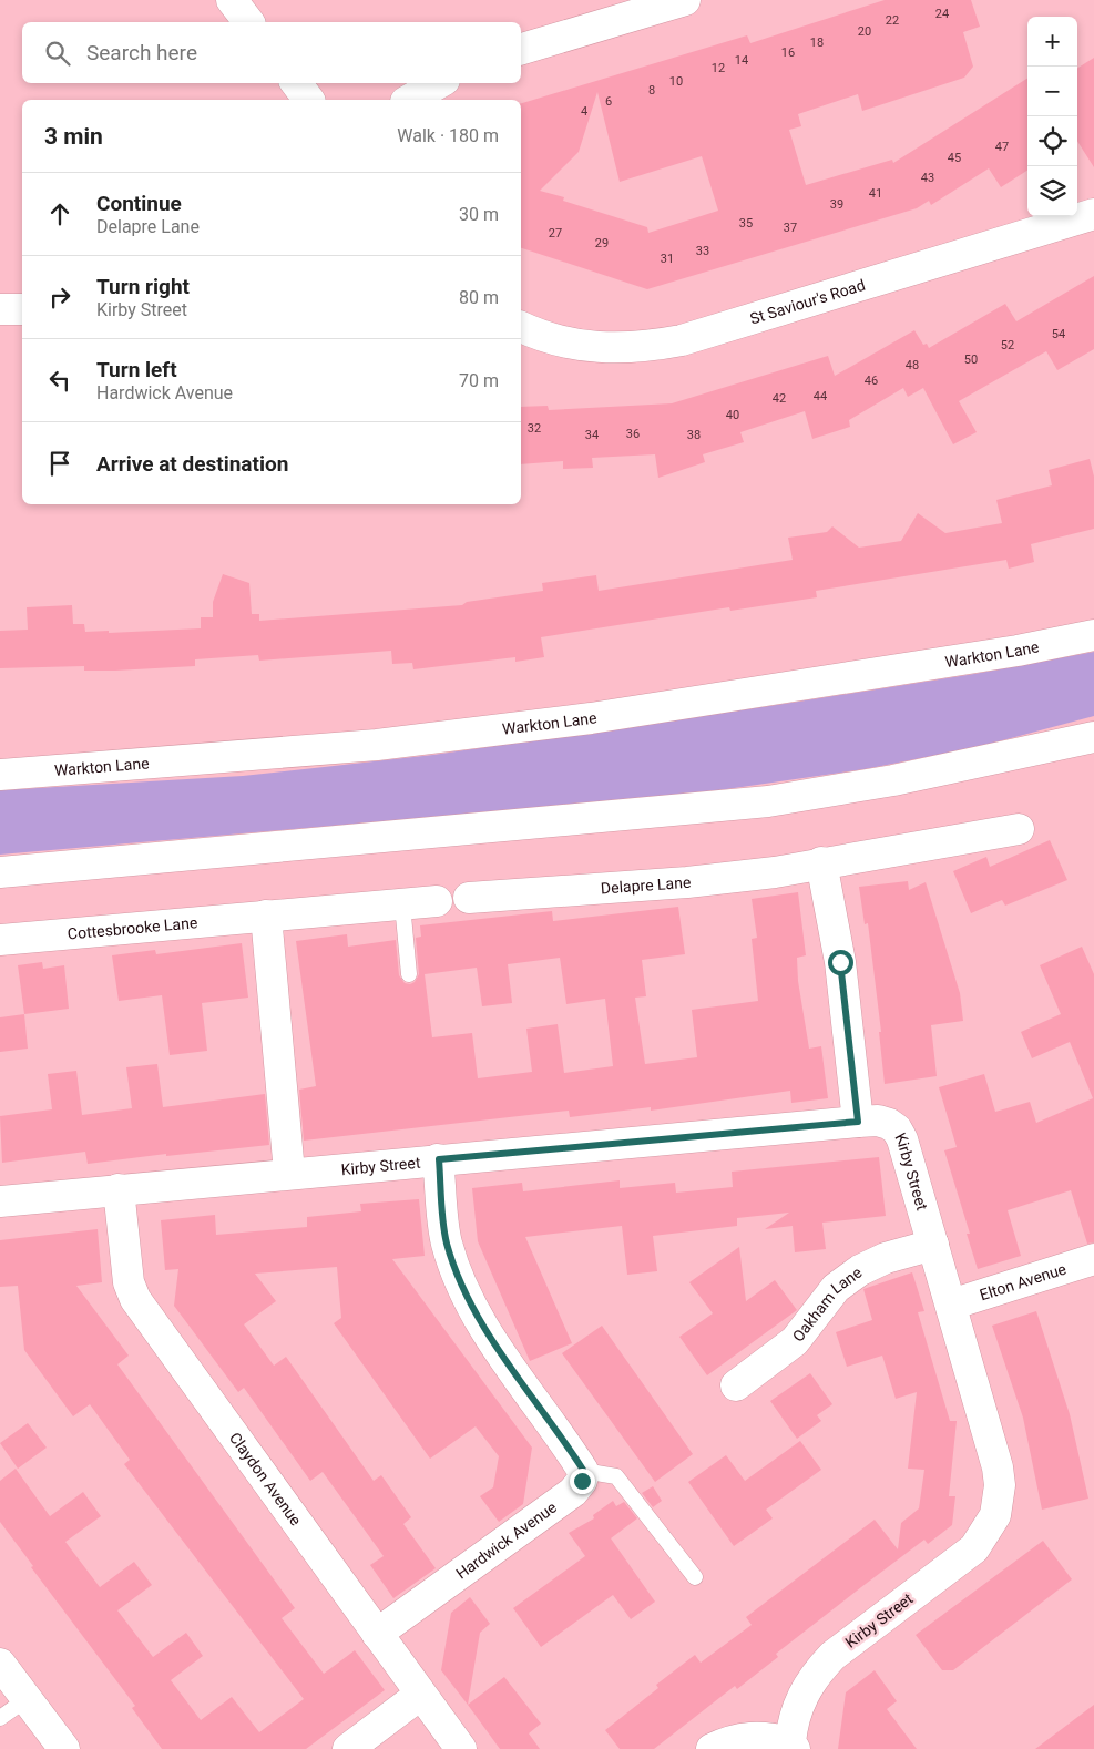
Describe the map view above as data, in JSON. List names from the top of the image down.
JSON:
{
  "streets": {
    "street": [
      "St Saviour's Road",
      "Warkton Lane",
      "Delapre Lane",
      "Cottesbrooke Lane",
      "Kirby Street",
      "Elton Avenue",
      "Oakham Lane",
      "Claydon Avenue",
      "Hardwick Avenue"
    ]
  },
  "crossings": [
    ["Kirby Street", "Elton Avenue"],
    ["Kirby Street", "Oakham Lane"],
    ["Kirby Street", "Claydon Avenue"],
    ["Claydon Avenue", "Hardwick Avenue"]
  ],
  "house_numbers": [
    "24",
    "22",
    "20",
    "18",
    "16",
    "14",
    "12",
    "10",
    "8",
    "6",
    "4",
    "47",
    "45",
    "43",
    "41",
    "39",
    "35",
    "37",
    "27",
    "29",
    "33",
    "31",
    "54",
    "52",
    "50",
    "48",
    "46",
    "44",
    "42",
    "40",
    "32",
    "36",
    "34",
    "38"
  ],
  "page": {
    "map_buttons": ["+", "−"],
    "search": "Search here",
    "heading": ["3 min", "Walk · 180 m"],
    "list": [
      ["Continue", "Delapre Lane", "30 m"],
      ["Turn right", "Kirby Street", "80 m"],
      ["Turn left", "Hardwick Avenue", "70 m"],
      "Arrive at destination"
    ]
  }
}
